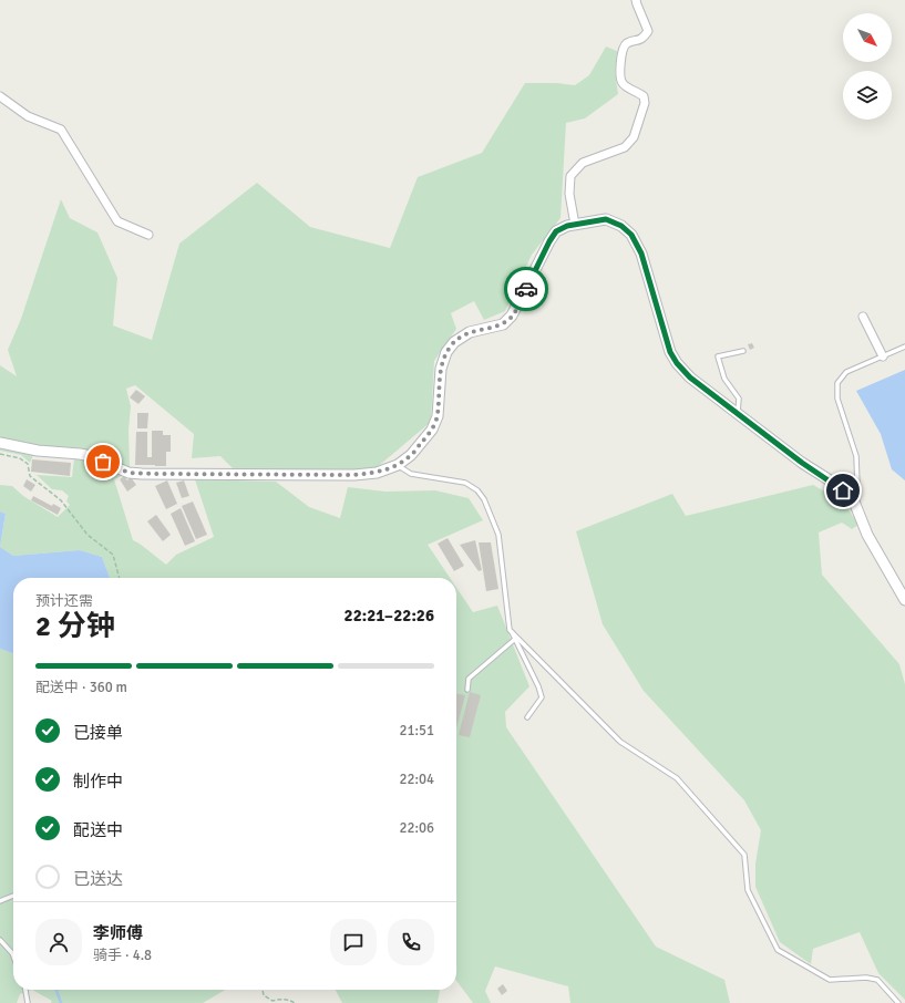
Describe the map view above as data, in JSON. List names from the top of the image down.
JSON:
{
  "north": "bottom right",
  "page": {
    "heading": ["2 分钟", "预计还需", "22:21–22:26"],
    "panel": ["李师傅", "骑手 · 4.8"],
    "bar": "配送中 · 360 m",
    "list": [
      ["已接单", "21:51"],
      ["制作中", "22:04"],
      ["配送中", "22:06"],
      "已送达"
    ]
  }
}
